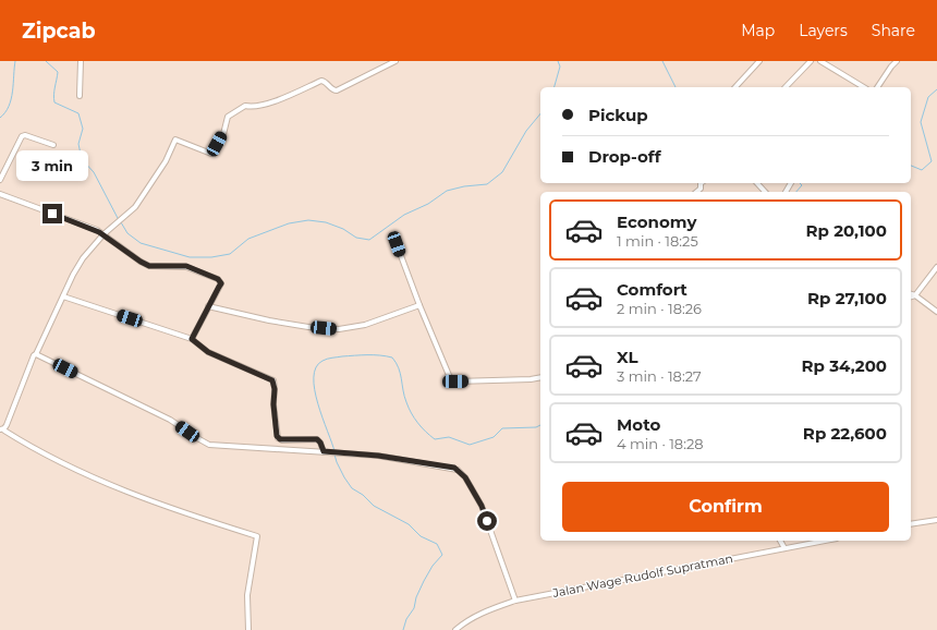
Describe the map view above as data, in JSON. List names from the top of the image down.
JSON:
{
  "streets": {
    "street": ["Jalan Wage Rudolf Supratman"]
  },
  "page": {
    "header": "Zipcab",
    "nav": ["Map", "Layers", "Share"],
    "banner": ["Pickup", "Drop-off"],
    "bubble": "3 min",
    "list": [
      {
        "name": "Economy",
        "note": "1 min · 18:25",
        "value": "Rp 20,100"
      },
      {
        "name": "Comfort",
        "note": "2 min · 18:26",
        "value": "Rp 27,100"
      },
      {
        "name": "XL",
        "note": "3 min · 18:27",
        "value": "Rp 34,200"
      },
      {
        "name": "Moto",
        "note": "4 min · 18:28",
        "value": "Rp 22,600"
      }
    ],
    "buttons": "Confirm"
  }
}
